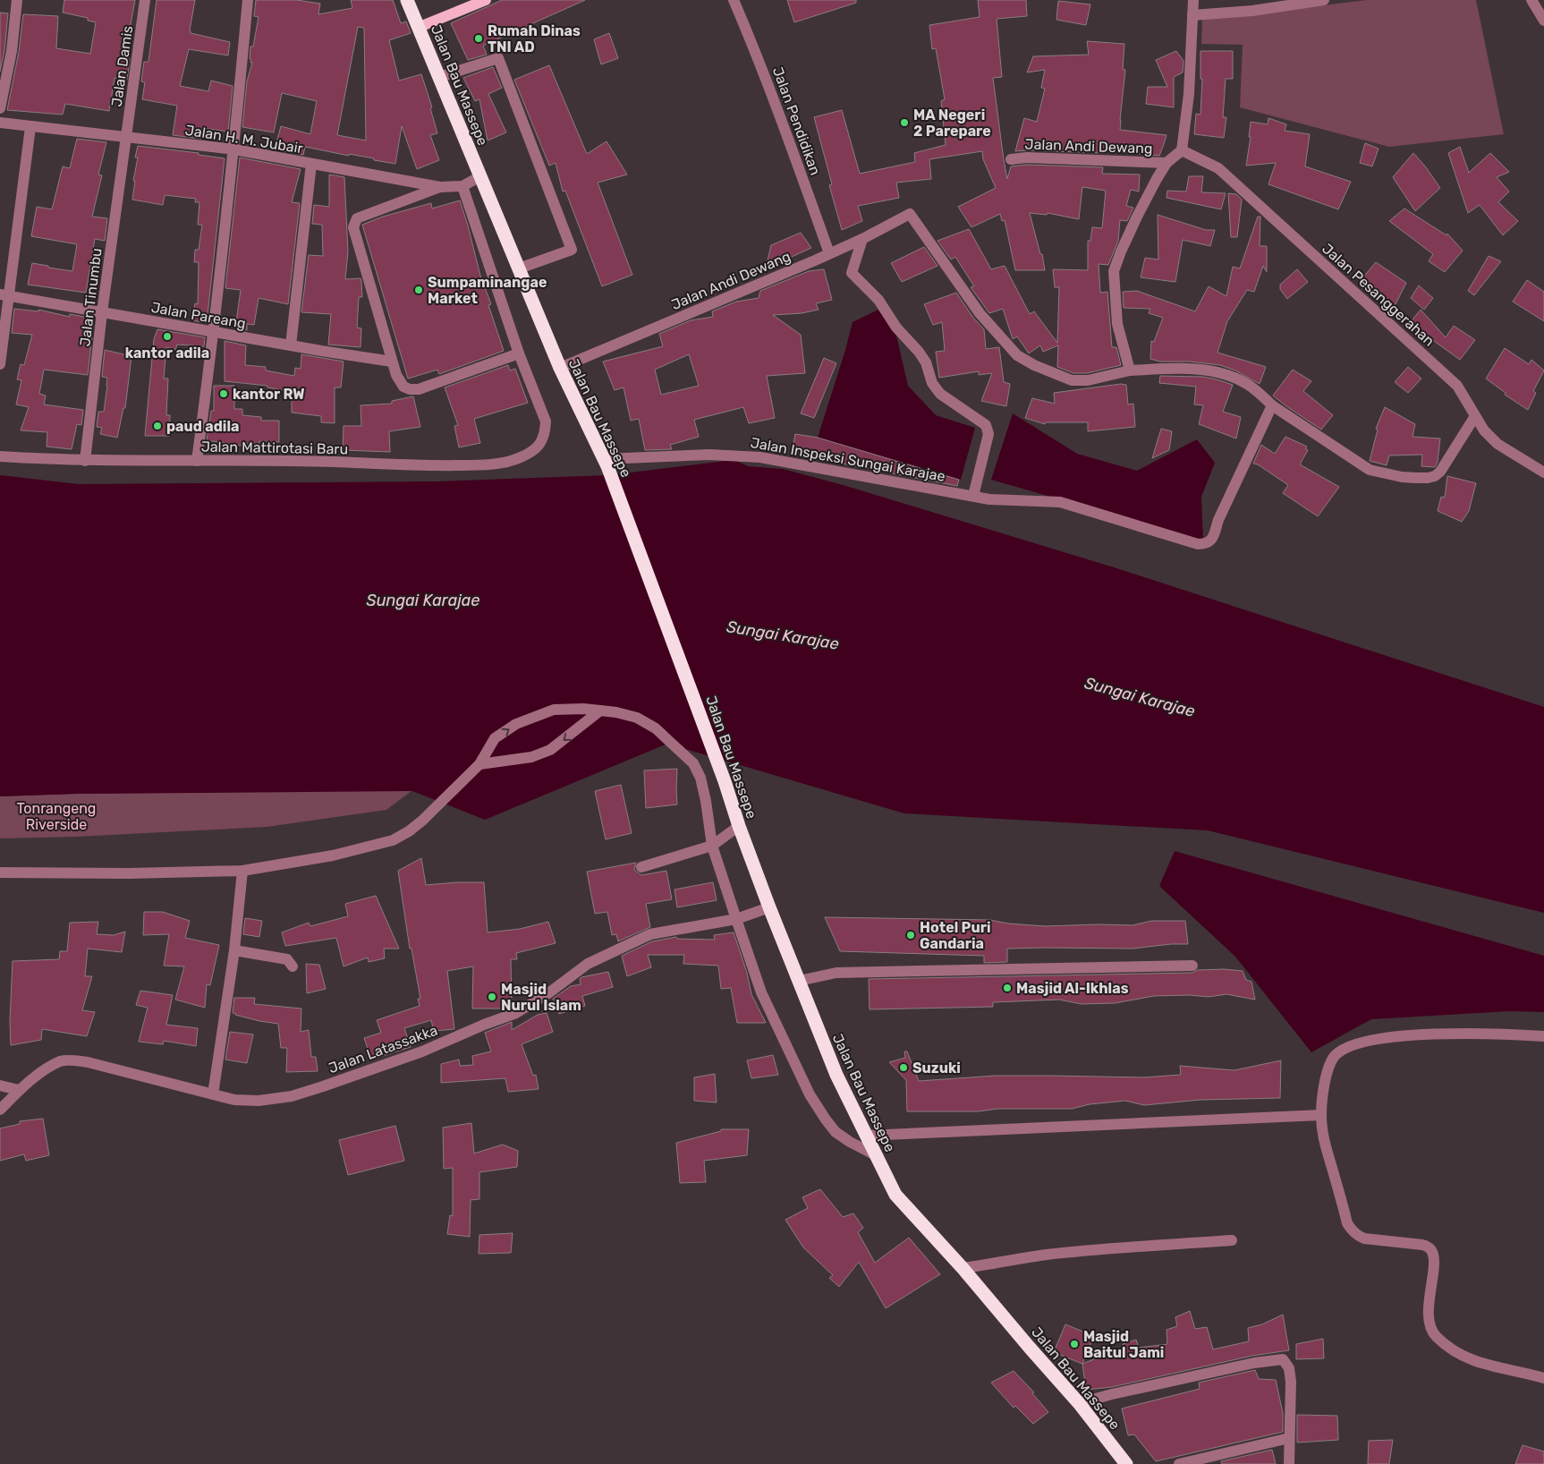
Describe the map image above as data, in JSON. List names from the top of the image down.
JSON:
{
  "streets": {
    "highway": ["Jalan Bau Massepe"],
    "street": [
      "Jalan Damis",
      "Jalan Pendidikan",
      "Jalan H. M. Jubair",
      "Jalan Andi Dewang",
      "Jalan Pesanggerahan",
      "Jalan Tinumbu",
      "Jalan Pareang",
      "Jalan Mattirotasi Baru",
      "Jalan Inspeksi Sungai Karajae",
      "Jalan Latassakka"
    ]
  },
  "crossings": [
    ["Jalan Damis", "Jalan H. M. Jubair"],
    ["Jalan Damis", "Jalan Tinumbu"],
    ["Jalan Bau Massepe", "Jalan H. M. Jubair"],
    ["Jalan Bau Massepe", "Jalan Andi Dewang"],
    ["Jalan Bau Massepe", "Jalan Inspeksi Sungai Karajae"],
    ["Jalan Bau Massepe", "Jalan Latassakka"],
    ["Jalan Pendidikan", "Jalan Andi Dewang"],
    ["Jalan H. M. Jubair", "Jalan Tinumbu"],
    ["Jalan Tinumbu", "Jalan Pareang"],
    ["Jalan Tinumbu", "Jalan Mattirotasi Baru"]
  ],
  "water": ["Sungai Karajae"],
  "parks": ["Tonrangeng Riverside"],
  "places": [
    "Rumah Dinas TNI AD",
    "MA Negeri 2 Parepare",
    "Sumpaminangae Market",
    "kantor adila",
    "kantor RW",
    "paud adila",
    "Hotel Puri Gandaria",
    "Masjid Al-Ikhlas",
    "Masjid Nurul Islam",
    "Suzuki",
    "Masjid Baitul Jami"
  ]
}
